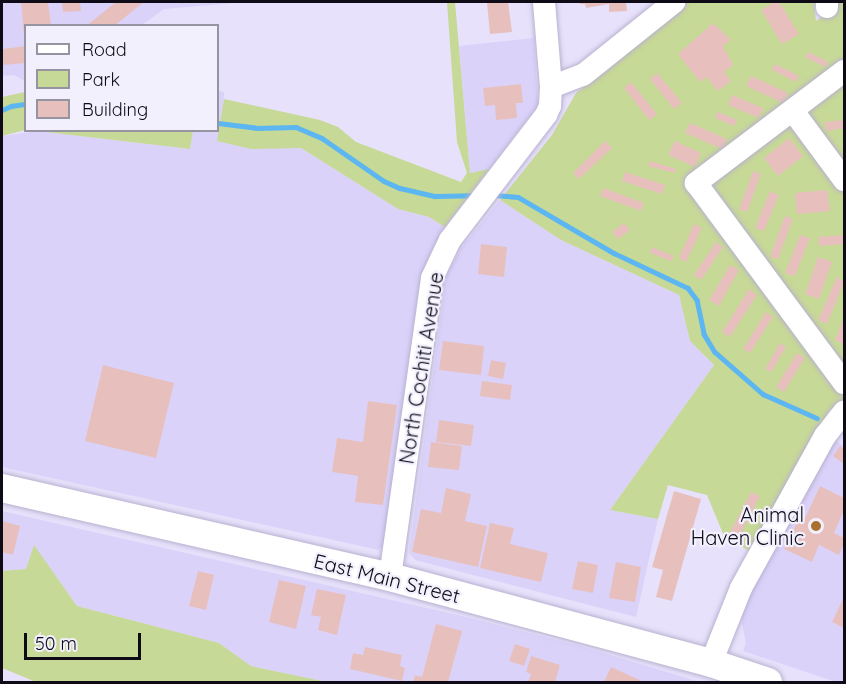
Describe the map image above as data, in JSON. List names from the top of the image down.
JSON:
{
  "streets": {
    "main road": ["East Main Street"],
    "street": ["North Cochiti Avenue"]
  },
  "crossings": [
    ["North Cochiti Avenue", "East Main Street"]
  ],
  "places": ["Animal Haven Clinic"],
  "legend": ["Road", "Park", "Building"],
  "scale_bar": "50 m"
}
